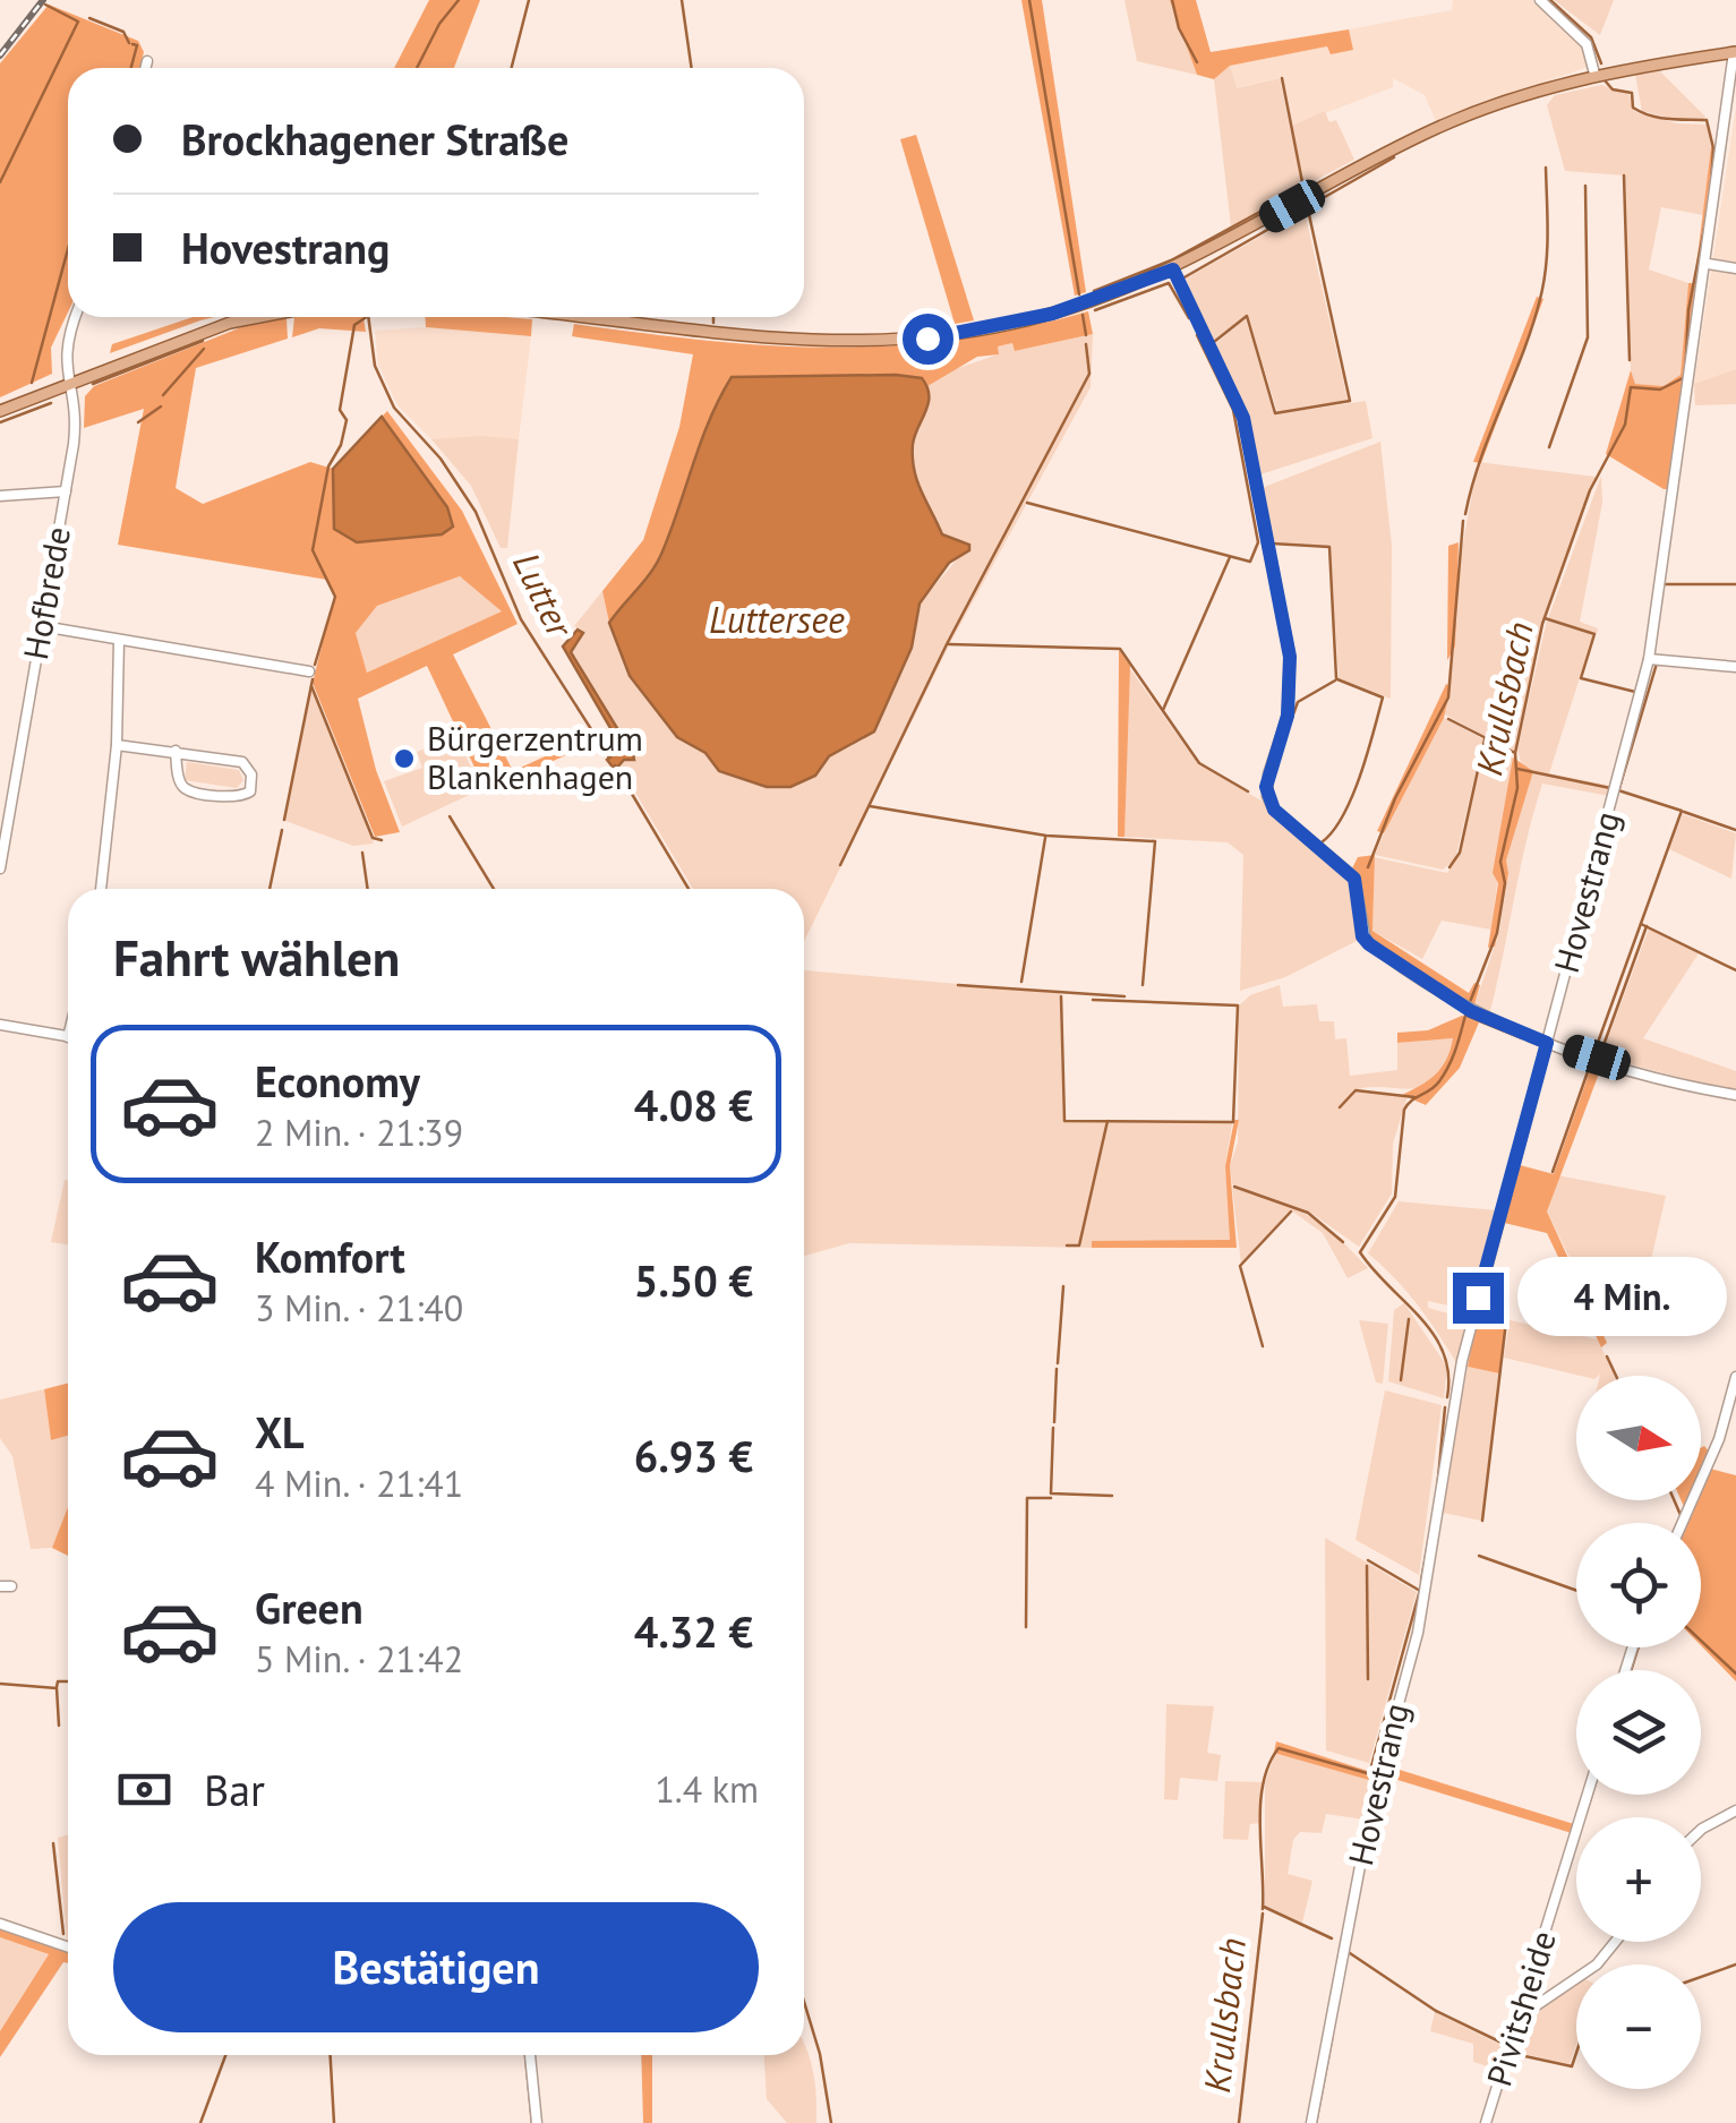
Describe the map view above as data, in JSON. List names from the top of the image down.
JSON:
{
  "streets": {
    "street": ["Hofbrede", "Hovestrang", "Pivitsheide"]
  },
  "water": ["Lutter", "Luttersee", "Krullsbach"],
  "places": ["Bürgerzentrum Blankenhagen"],
  "north": "right",
  "page": {
    "banner": ["Brockhagener Straße", "Hovestrang"],
    "heading": "Fahrt wählen",
    "list": [
      {
        "name": "Economy",
        "note": "2 Min. · 21:39",
        "value": "4.08 €"
      },
      {
        "name": "Komfort",
        "note": "3 Min. · 21:40",
        "value": "5.50 €"
      },
      {
        "name": "XL",
        "note": "4 Min. · 21:41",
        "value": "6.93 €"
      },
      {
        "name": "Green",
        "note": "5 Min. · 21:42",
        "value": "4.32 €"
      }
    ],
    "bubble": "4 Min.",
    "map_buttons": ["+", "−"],
    "pay": ["Bar", "1.4 km"],
    "buttons": "Bestätigen"
  }
}
